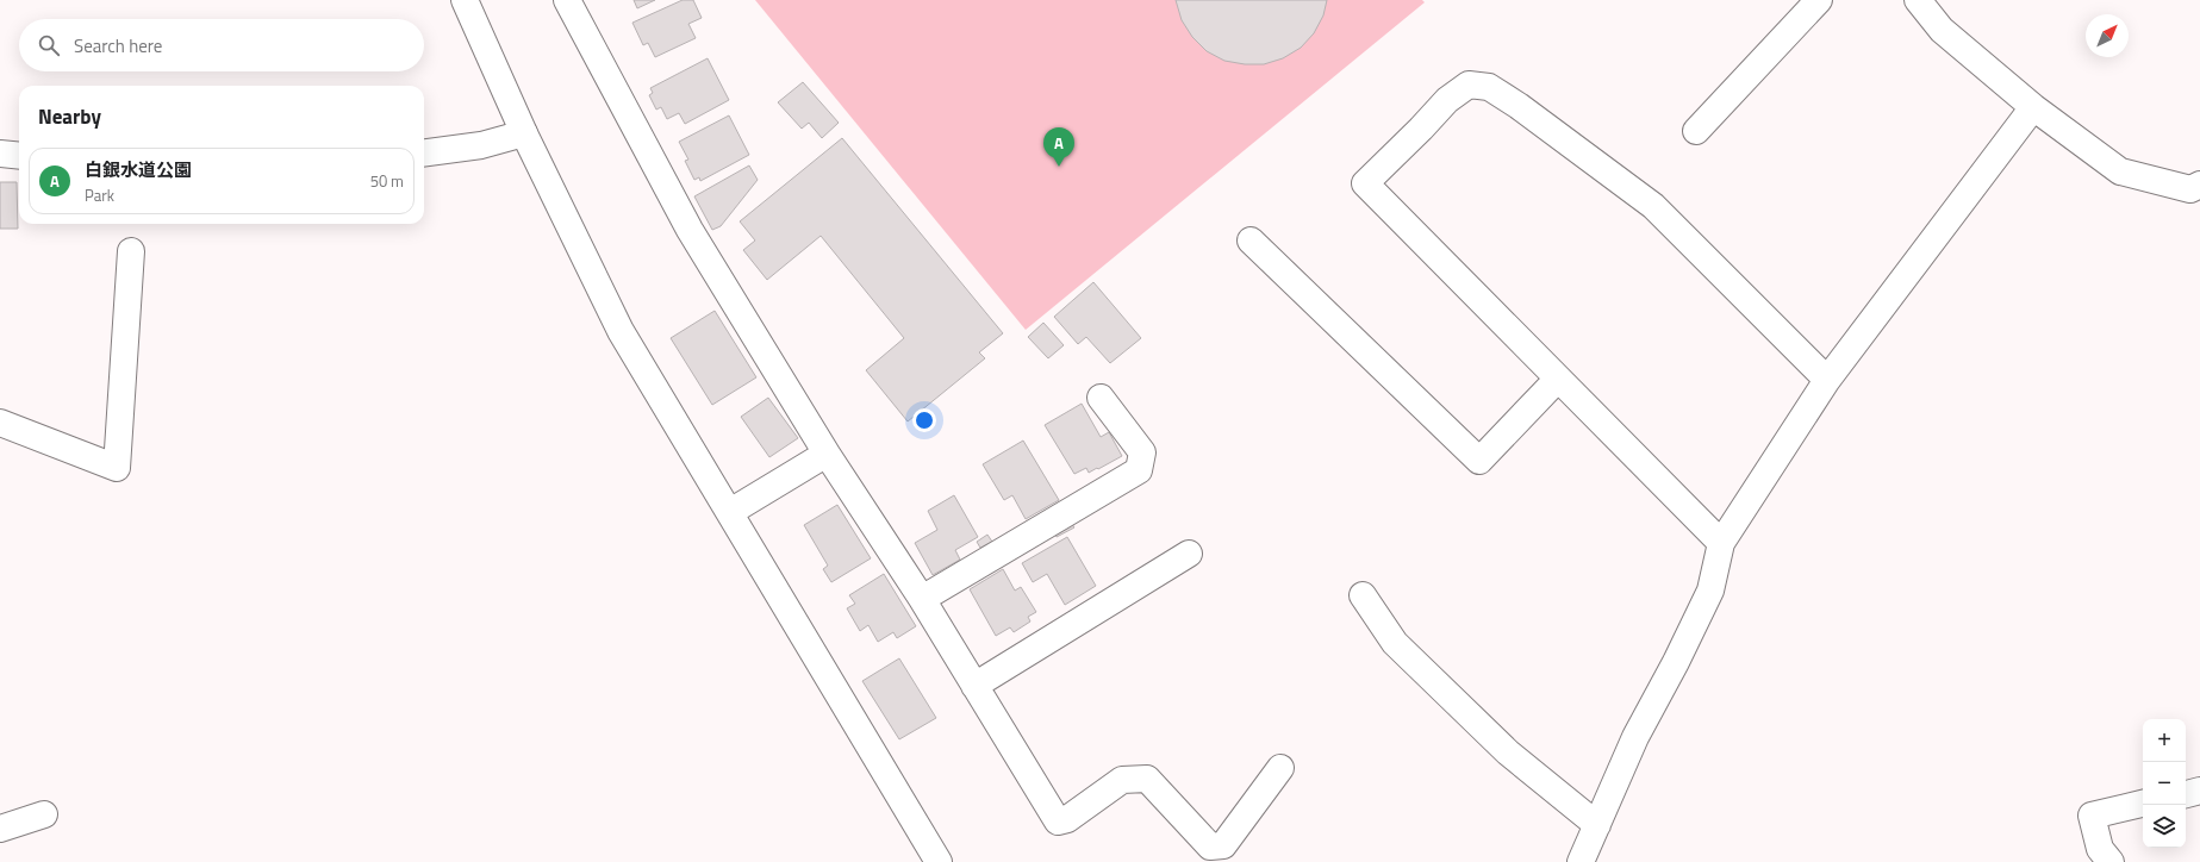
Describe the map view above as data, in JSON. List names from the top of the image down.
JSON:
{
  "north": "top right",
  "page": {
    "search": "Search here",
    "heading": "Nearby",
    "pins": "A",
    "list": [
      {
        "mark": "A",
        "name": "白銀水道公園",
        "note": "Park",
        "value": "50 m"
      }
    ],
    "map_buttons": ["+", "−"]
  }
}
